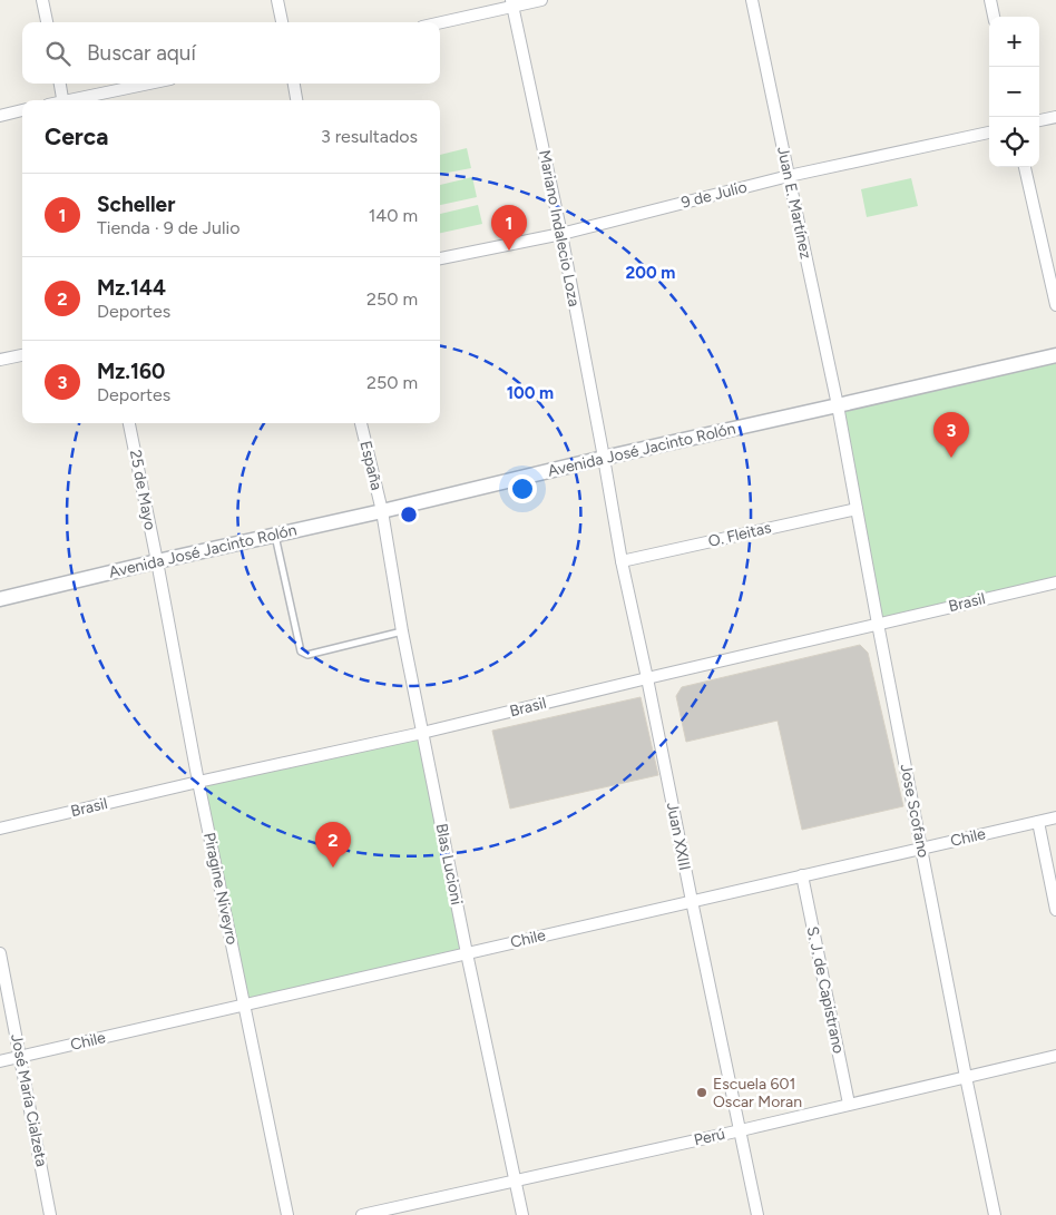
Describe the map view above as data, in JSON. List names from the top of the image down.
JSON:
{
  "streets": {
    "street": [
      "9 de Julio",
      "Juan E. Martínez",
      "Mariano Indalecio Loza",
      "Avenida José Jacinto Rolón",
      "España",
      "25 de Mayo",
      "O. Fleitas",
      "Brasil",
      "Jose Scofano",
      "Juan XXIII",
      "Chile",
      "Blas Lucioni",
      "Piragine Niveyro",
      "S. J. de Capistrano",
      "José María Cialzeta",
      "Perú"
    ]
  },
  "crossings": [
    ["9 de Julio", "Juan E. Martínez"],
    ["9 de Julio", "Mariano Indalecio Loza"],
    ["Juan E. Martínez", "Avenida José Jacinto Rolón"],
    ["Juan E. Martínez", "Jose Scofano"],
    ["Mariano Indalecio Loza", "Avenida José Jacinto Rolón"],
    ["Mariano Indalecio Loza", "Juan XXIII"],
    ["Avenida José Jacinto Rolón", "España"],
    ["Avenida José Jacinto Rolón", "25 de Mayo"],
    ["Avenida José Jacinto Rolón", "Jose Scofano"],
    ["Avenida José Jacinto Rolón", "Juan XXIII"],
    ["Avenida José Jacinto Rolón", "Blas Lucioni"],
    ["Avenida José Jacinto Rolón", "Piragine Niveyro"],
    ["España", "Blas Lucioni"],
    ["25 de Mayo", "Piragine Niveyro"],
    ["O. Fleitas", "Jose Scofano"],
    ["O. Fleitas", "Juan XXIII"],
    ["Brasil", "Jose Scofano"],
    ["Brasil", "Juan XXIII"],
    ["Brasil", "Blas Lucioni"],
    ["Brasil", "Piragine Niveyro"],
    ["Jose Scofano", "Chile"],
    ["Jose Scofano", "Perú"],
    ["Juan XXIII", "Chile"],
    ["Juan XXIII", "Perú"],
    ["Chile", "Blas Lucioni"],
    ["Chile", "Piragine Niveyro"],
    ["Chile", "S. J. de Capistrano"],
    ["Chile", "José María Cialzeta"],
    ["Blas Lucioni", "Perú"],
    ["S. J. de Capistrano", "Perú"]
  ],
  "places": ["Escuela 601 Oscar Moran"],
  "page": {
    "map_buttons": ["+", "−"],
    "search": "Buscar aquí",
    "heading": ["Cerca", "3 resultados"],
    "list": [
      {
        "mark": "1",
        "name": "Scheller",
        "note": "Tienda · 9 de Julio",
        "value": "140 m"
      },
      {
        "mark": "2",
        "name": "Mz.144",
        "note": "Deportes",
        "value": "250 m"
      },
      {
        "mark": "3",
        "name": "Mz.160",
        "note": "Deportes",
        "value": "250 m"
      }
    ],
    "pins": ["1", "3", "2"]
  },
  "rings": ["200 m", "100 m"]
}
